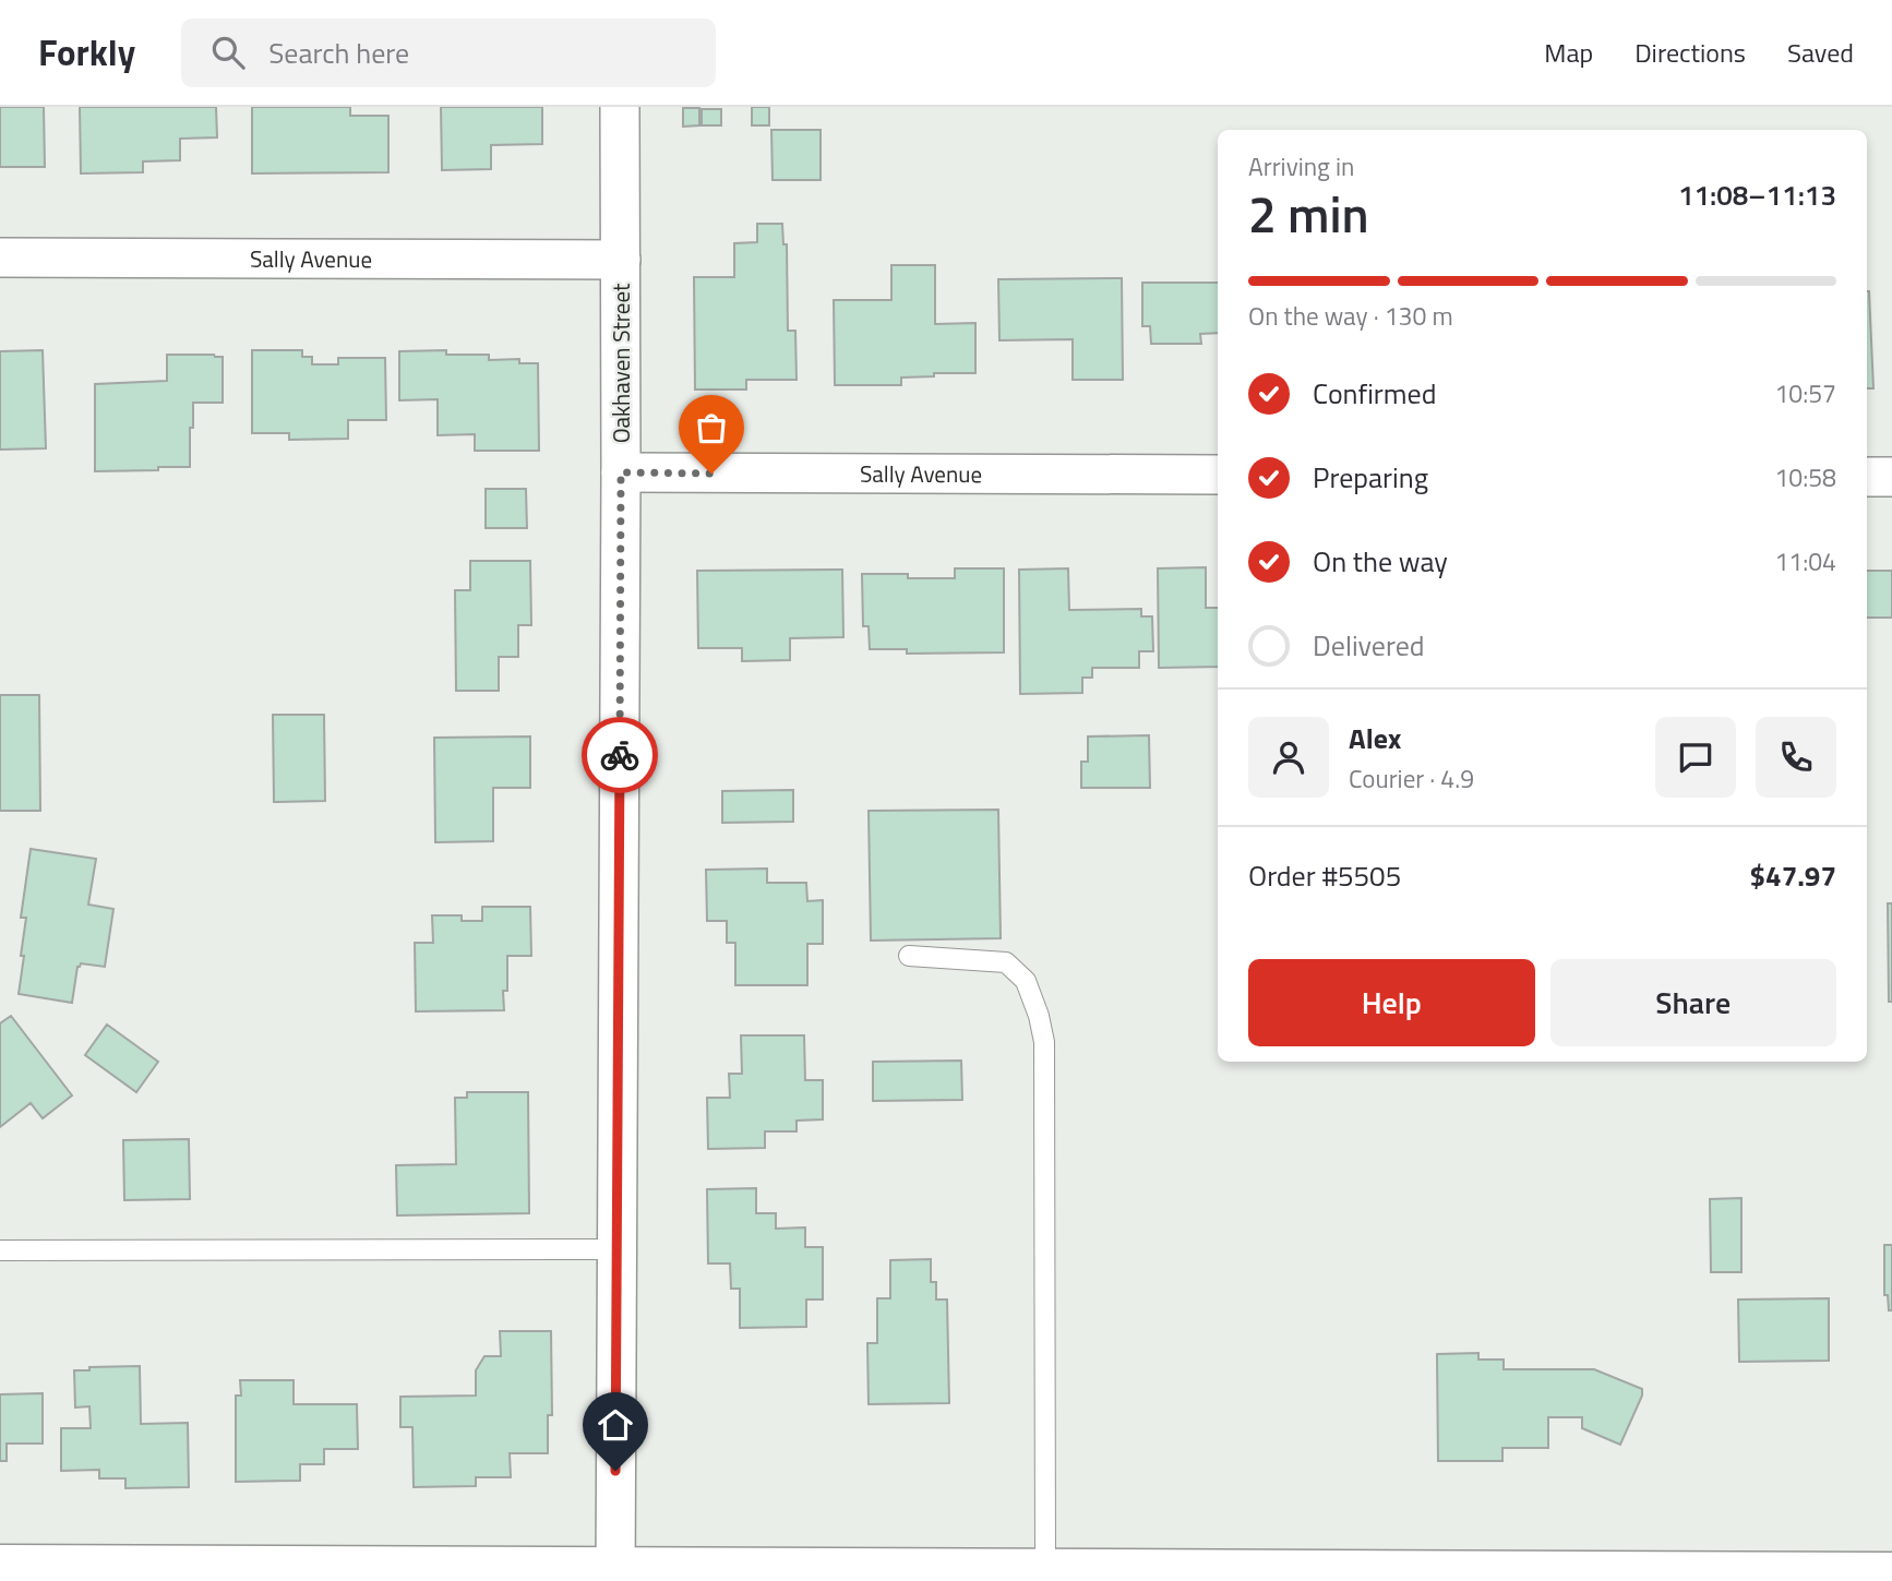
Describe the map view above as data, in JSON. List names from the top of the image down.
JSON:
{
  "streets": {
    "street": ["Sally Avenue", "Oakhaven Street"]
  },
  "crossings": [
    ["Sally Avenue", "Oakhaven Street"]
  ],
  "page": {
    "header": "Forkly",
    "search": "Search here",
    "nav": ["Map", "Directions", "Saved"],
    "heading": ["2 min", "Arriving in", "11:08–11:13"],
    "panel": [
      "Alex",
      "Courier · 4.9",
      "Order #5505",
      "$47.97"
    ],
    "bar": "On the way · 130 m",
    "list": [
      ["Confirmed", "10:57"],
      ["Preparing", "10:58"],
      ["On the way", "11:04"],
      "Delivered"
    ],
    "buttons": ["Help", "Share"]
  }
}
